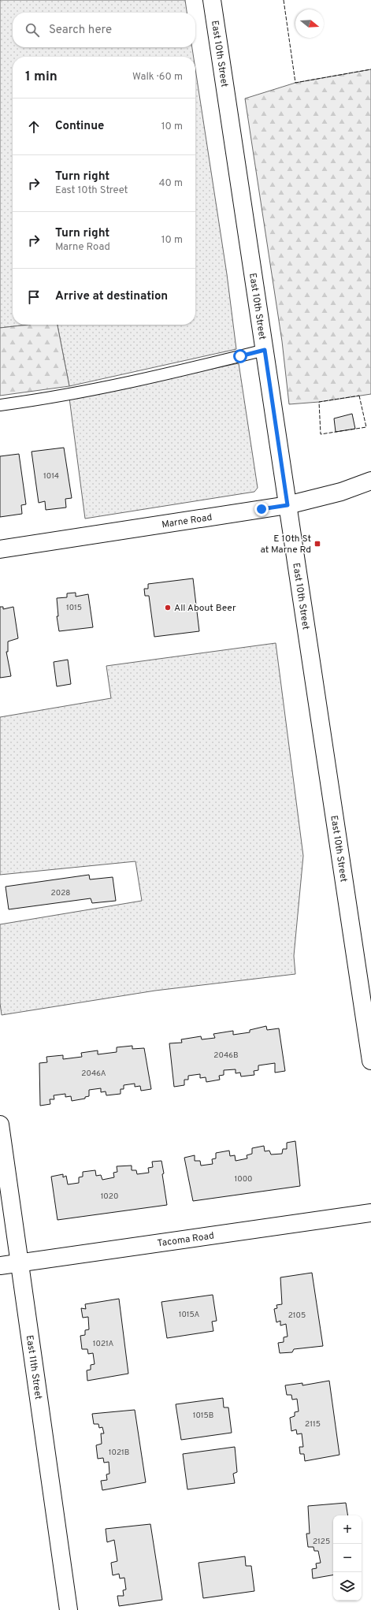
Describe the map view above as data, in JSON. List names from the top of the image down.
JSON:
{
  "streets": {
    "street": [
      "East 10th Street",
      "Marne Road",
      "Tacoma Road",
      "East 11th Street"
    ]
  },
  "crossings": [
    ["East 10th Street", "Marne Road"],
    ["Tacoma Road", "East 11th Street"]
  ],
  "places": {
    "transit": ["E 10th St at Marne Rd"],
    "other": ["All About Beer"]
  },
  "house_numbers": [
    "1014",
    "1015",
    "2028",
    "2046B",
    "2046A",
    "1000",
    "1020",
    "1015A",
    "2105",
    "1021A",
    "1015B",
    "2115",
    "1021B",
    "2125"
  ],
  "north": "right",
  "page": {
    "search": "Search here",
    "heading": ["1 min", "Walk · 60 m"],
    "list": [
      ["Continue", "10 m"],
      ["Turn right", "East 10th Street", "40 m"],
      ["Turn right", "Marne Road", "10 m"],
      "Arrive at destination"
    ],
    "map_buttons": ["+", "−"]
  }
}
